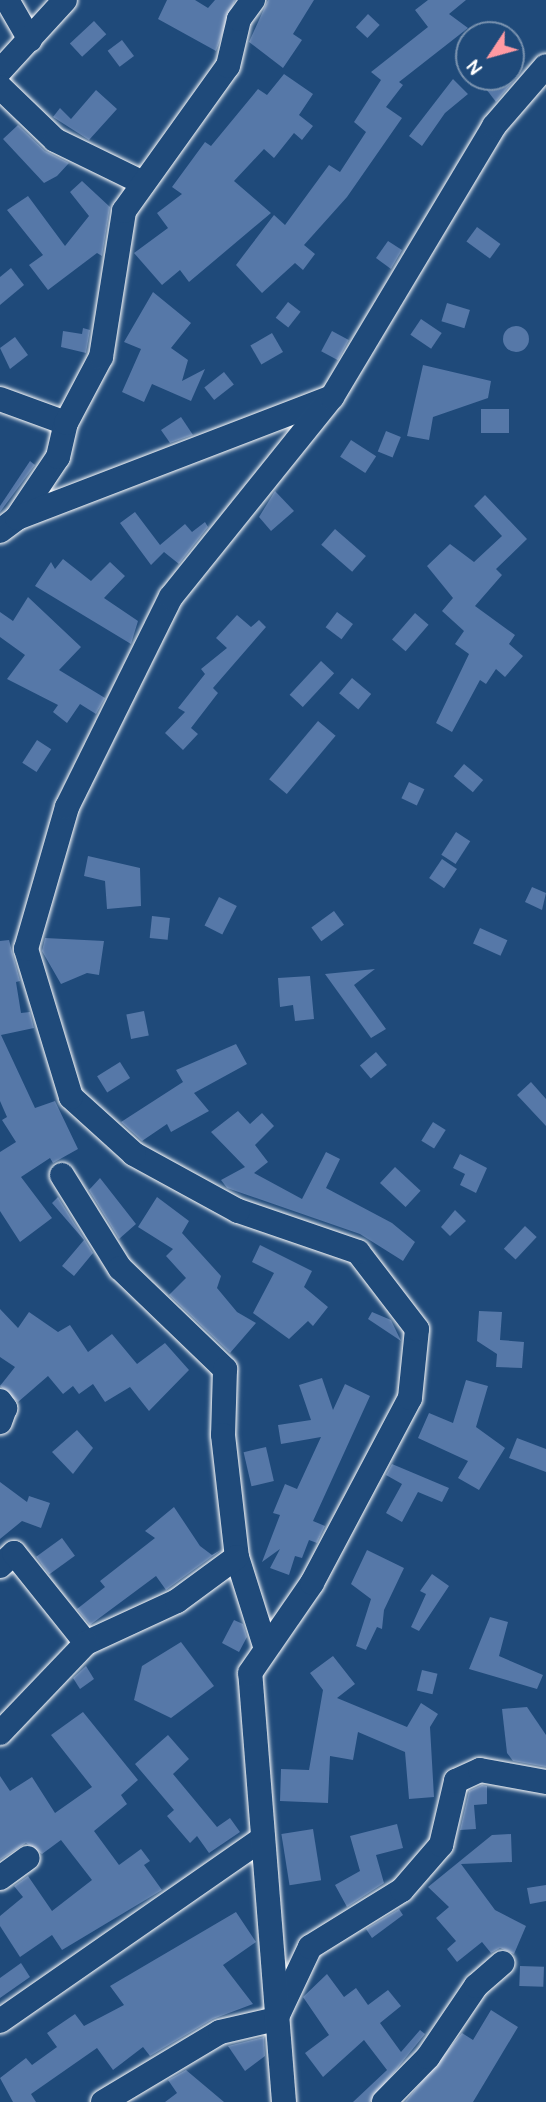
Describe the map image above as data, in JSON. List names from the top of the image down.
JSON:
{
  "north": "bottom left"
}
